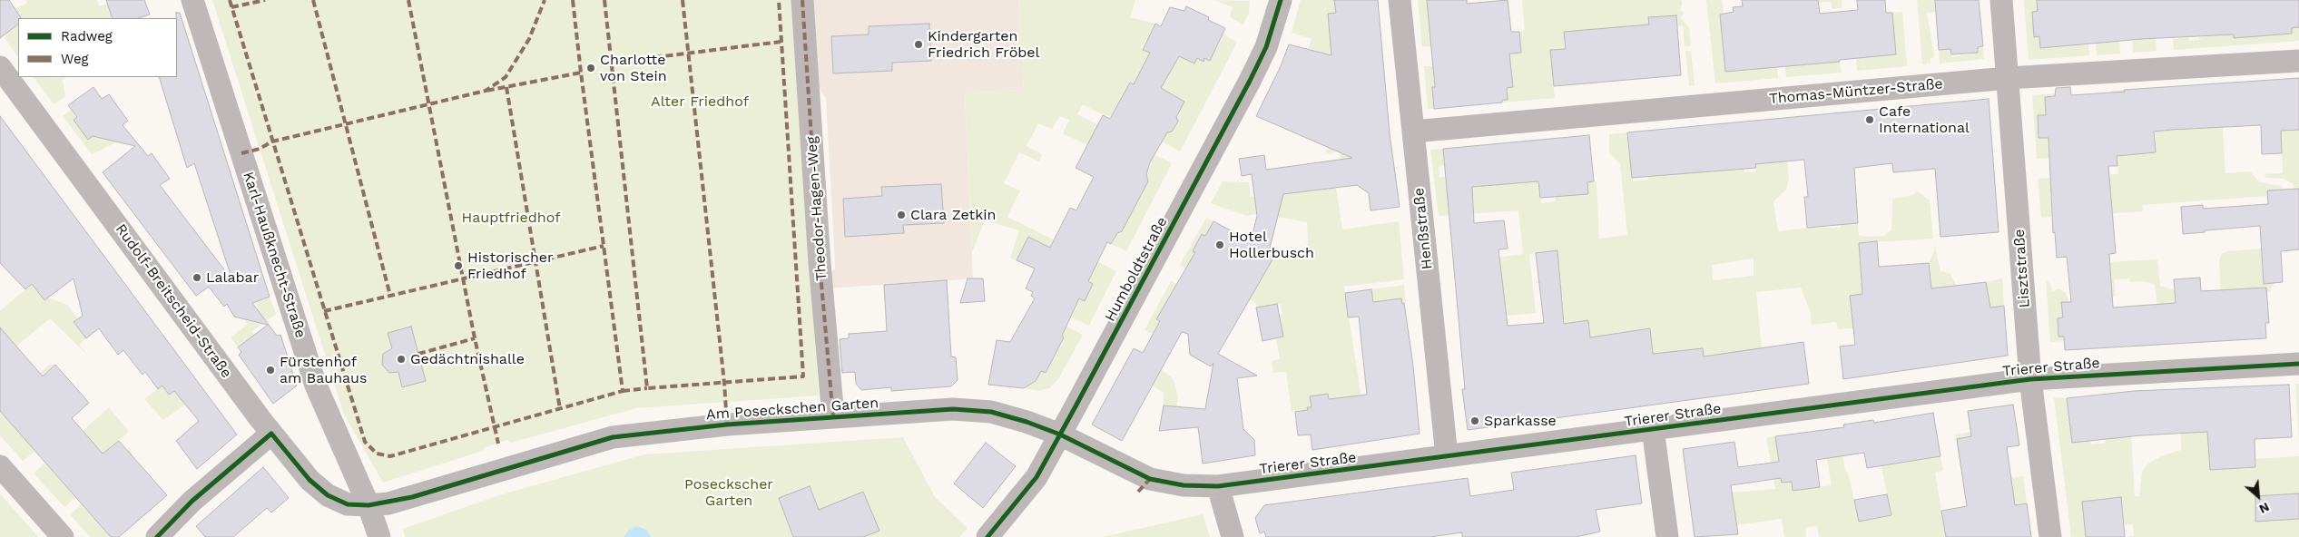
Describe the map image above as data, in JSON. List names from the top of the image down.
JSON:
{
  "streets": {
    "street": [
      "Thomas-Müntzer-Straße",
      "Theodor-Hagen-Weg",
      "Henßstraße",
      "Karl-Haußknecht-Straße",
      "Lisztstraße",
      "Humboldtstraße",
      "Rudolf-Breitscheid-Straße",
      "Trierer Straße",
      "Am Poseckschen Garten"
    ]
  },
  "crossings": [
    ["Thomas-Müntzer-Straße", "Henßstraße"],
    ["Thomas-Müntzer-Straße", "Lisztstraße"],
    ["Theodor-Hagen-Weg", "Am Poseckschen Garten"],
    ["Henßstraße", "Trierer Straße"],
    ["Karl-Haußknecht-Straße", "Rudolf-Breitscheid-Straße"],
    ["Karl-Haußknecht-Straße", "Am Poseckschen Garten"],
    ["Lisztstraße", "Trierer Straße"],
    ["Humboldtstraße", "Trierer Straße"],
    ["Humboldtstraße", "Am Poseckschen Garten"],
    ["Rudolf-Breitscheid-Straße", "Am Poseckschen Garten"],
    ["Trierer Straße", "Am Poseckschen Garten"]
  ],
  "parks": ["Alter Friedhof", "Hauptfriedhof", "Poseckscher Garten"],
  "places": [
    "Kindergarten Friedrich Fröbel",
    "Charlotte von Stein",
    "Cafe International",
    "Clara Zetkin",
    "Hotel Hollerbusch",
    "Historischer Friedhof",
    "Lalabar",
    "Gedächtnishalle",
    "Fürstenhof am Bauhaus",
    "Sparkasse"
  ],
  "legend": ["Radweg", "Weg"],
  "north": "bottom right"
}
